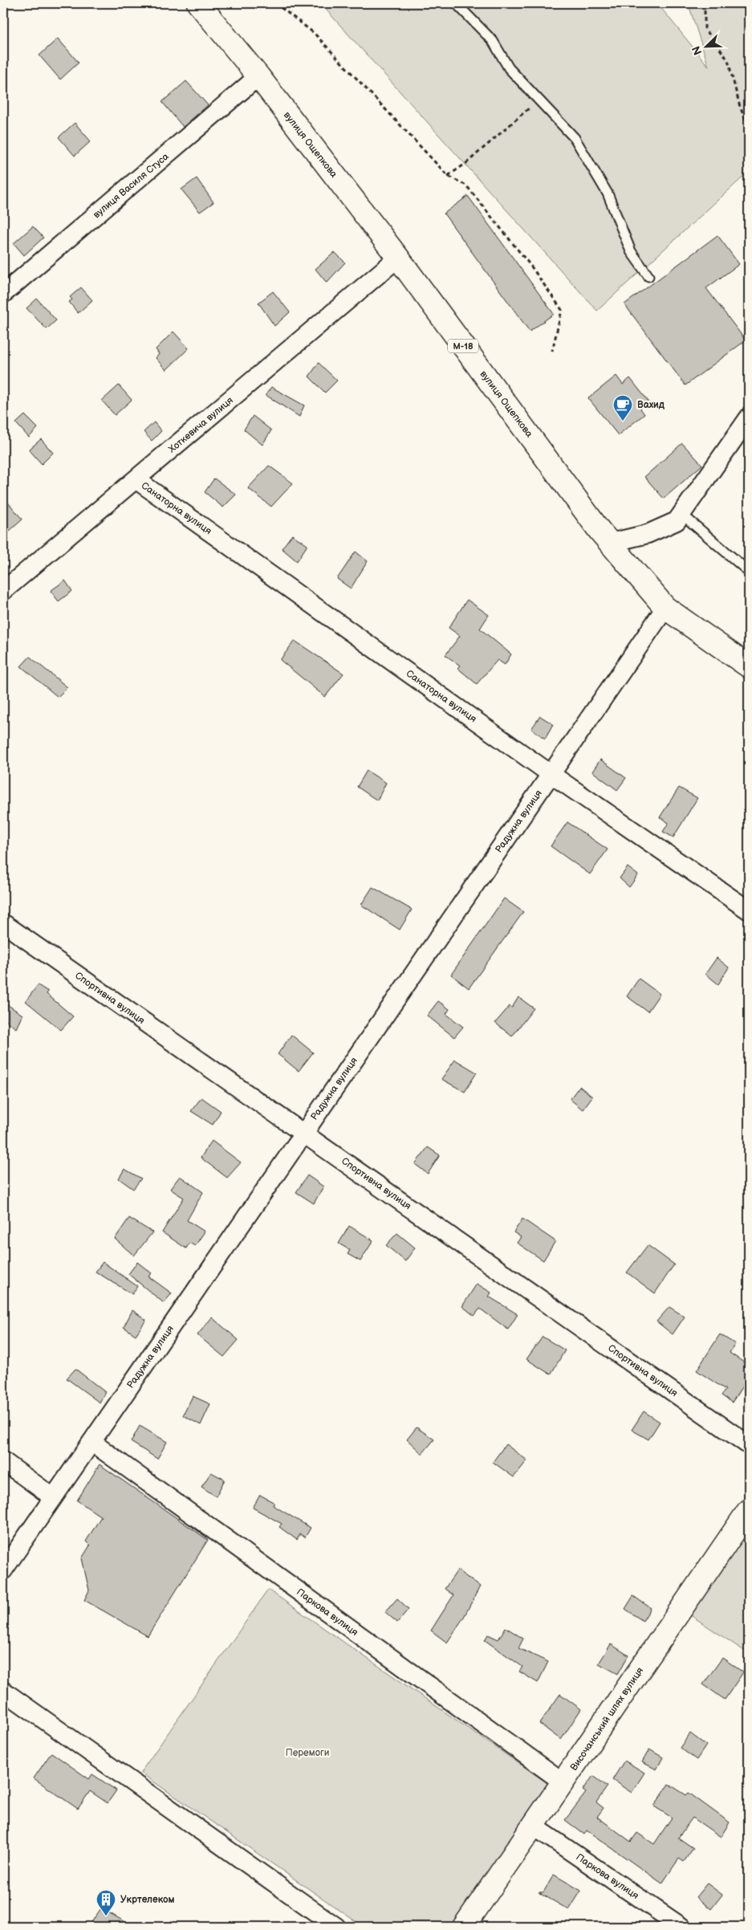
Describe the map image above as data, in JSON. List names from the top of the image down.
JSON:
{
  "streets": {
    "main road": ["вулиця Ощепкова", "М-18", "Височанський шлях вулиця"],
    "street": [
      "вулиця Василя Стуса",
      "Хоткевича вулиця",
      "Санаторна вулиця",
      "Радужна вулиця",
      "Спортивна вулиця",
      "Паркова вулиця"
    ]
  },
  "crossings": [
    ["вулиця Ощепкова", "вулиця Василя Стуса"],
    ["вулиця Ощепкова", "Хоткевича вулиця"],
    ["вулиця Ощепкова", "Радужна вулиця"],
    ["Хоткевича вулиця", "Санаторна вулиця"],
    ["Санаторна вулиця", "Радужна вулиця"],
    ["Радужна вулиця", "Спортивна вулиця"],
    ["Радужна вулиця", "Паркова вулиця"],
    ["Паркова вулиця", "Височанський шлях вулиця"]
  ],
  "parks": ["Перемоги"],
  "places": {
    "cafe": ["Вахид"],
    "building": ["Укртелеком"]
  },
  "north": "bottom left"
}
